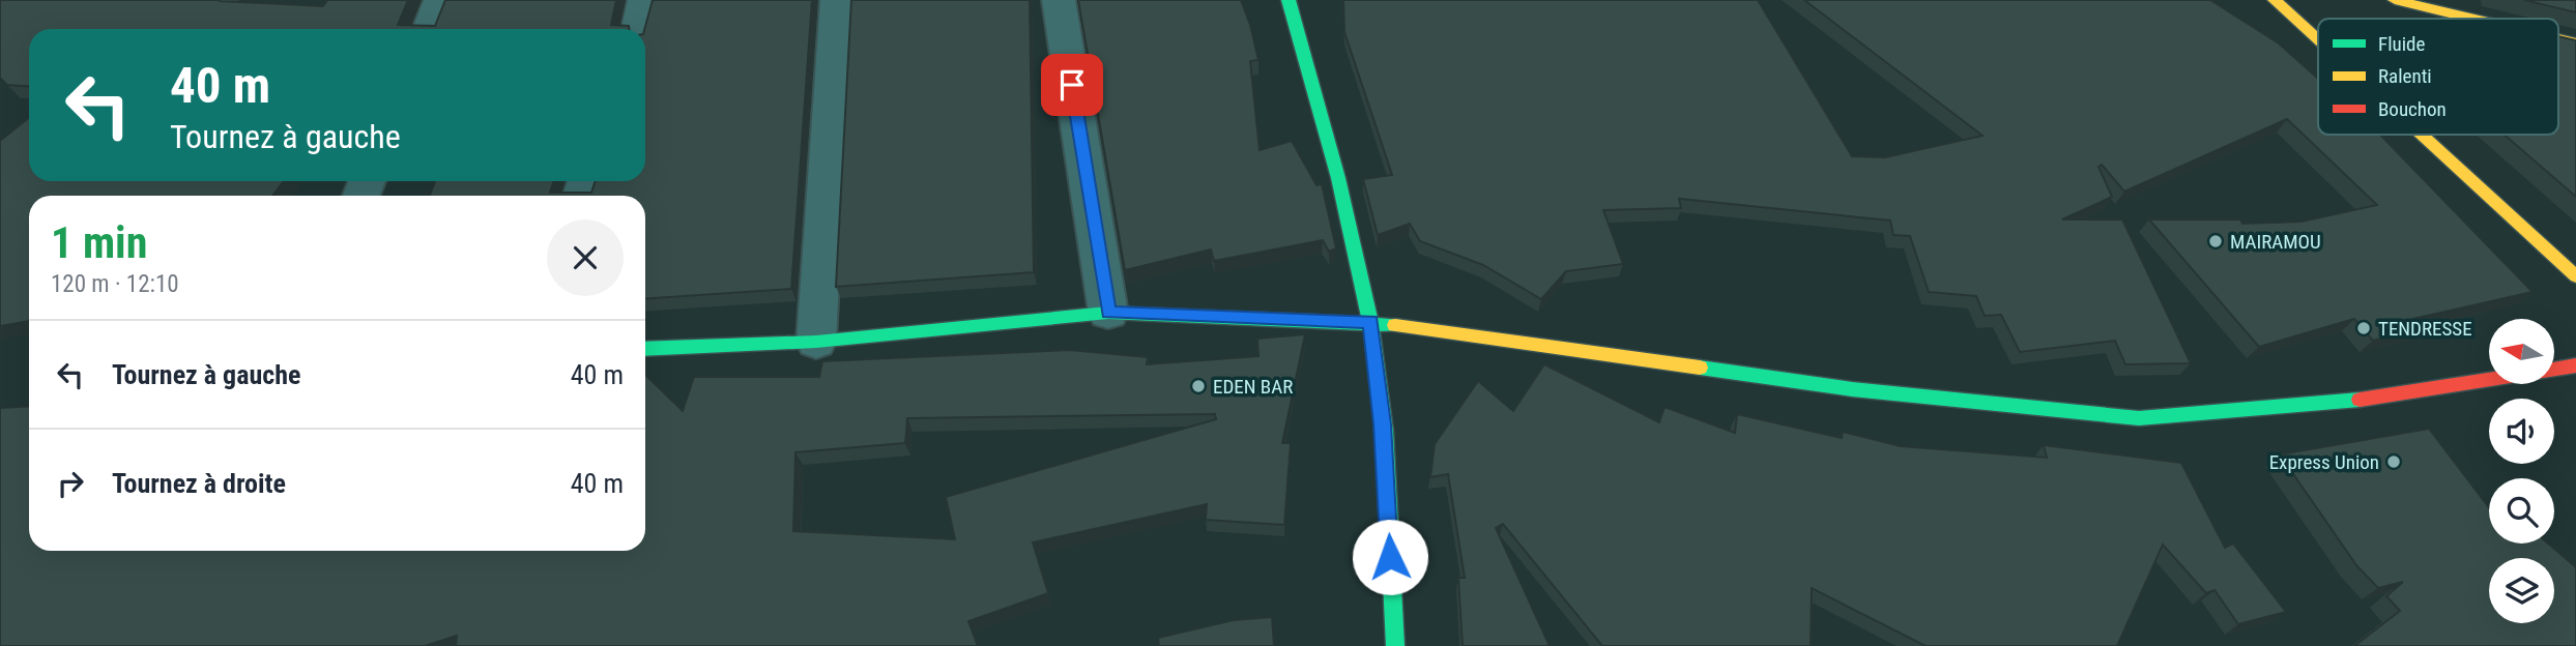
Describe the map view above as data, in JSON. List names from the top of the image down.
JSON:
{
  "places": [
    "MAIRAMOU",
    "TENDRESSE",
    "EDEN BAR",
    "Express Union"
  ],
  "legend": ["Fluide", "Ralenti", "Bouchon"],
  "north": "left",
  "page": {
    "turn": ["40 m", "Tournez à gauche"],
    "heading": ["1 min", "120 m · 12:10"],
    "list": [
      {
        "name": "Tournez à gauche",
        "value": "40 m"
      },
      {
        "name": "Tournez à droite",
        "value": "40 m"
      }
    ]
  }
}
